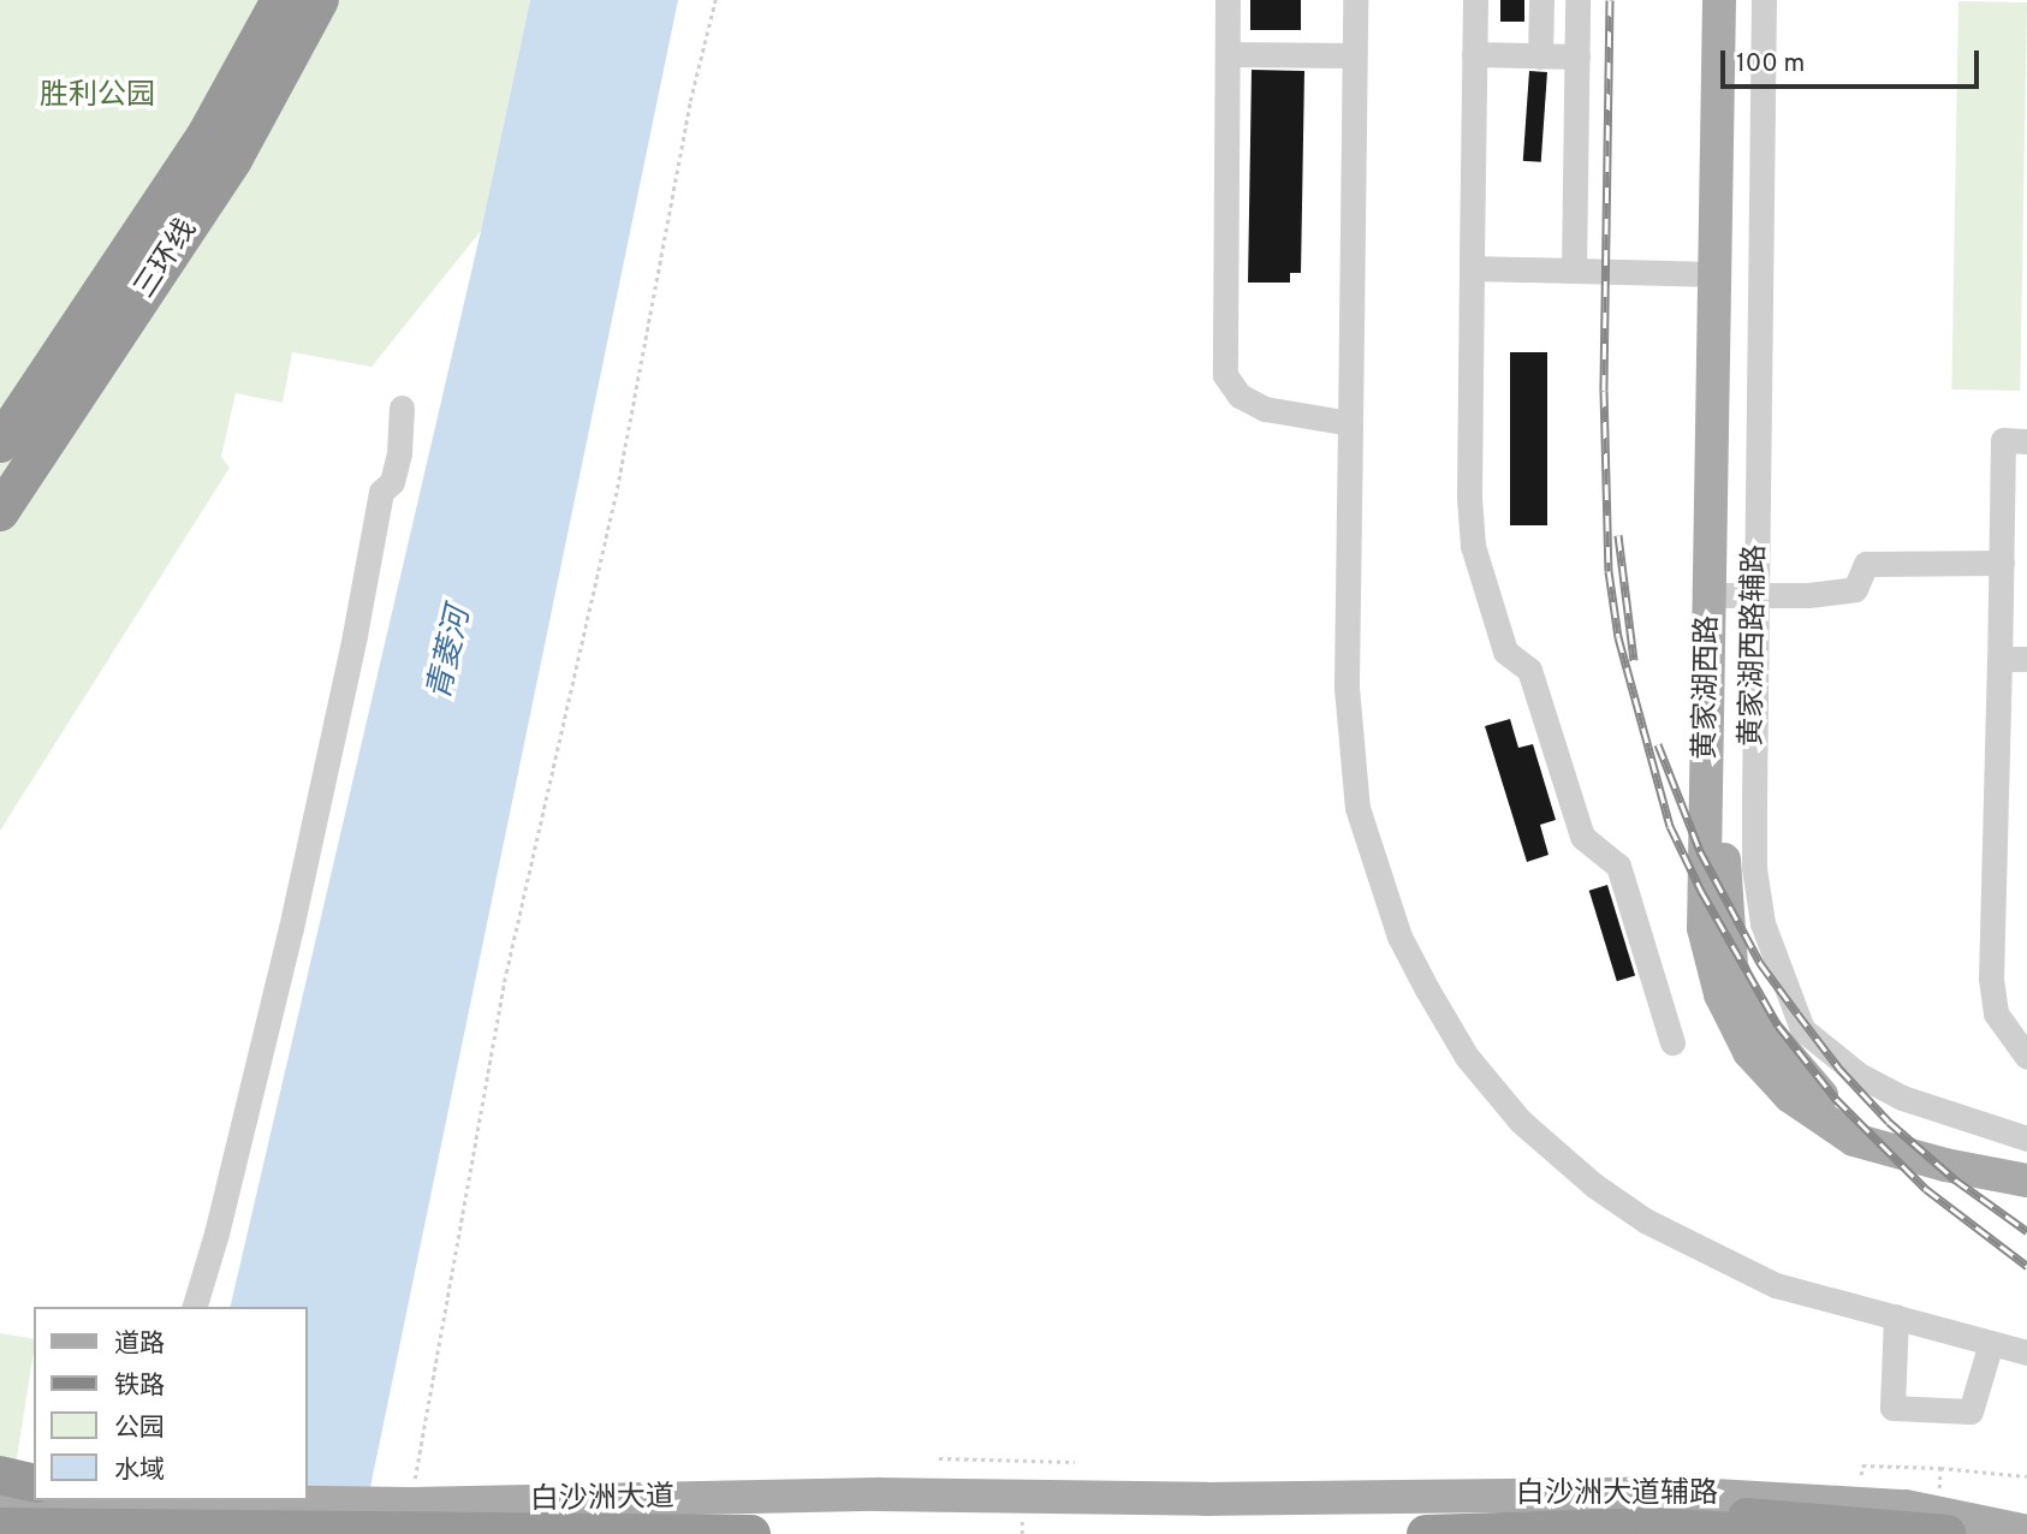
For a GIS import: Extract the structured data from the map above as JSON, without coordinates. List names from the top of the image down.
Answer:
{
  "streets": {
    "highway": ["三环线"],
    "main road": ["黄家湖西路", "白沙洲大道辅路", "白沙洲大道"],
    "street": ["黄家湖西路辅路"]
  },
  "crossings": [
    ["黄家湖西路辅路", "黄家湖西路"],
    ["白沙洲大道辅路", "白沙洲大道"]
  ],
  "water": ["青菱河"],
  "parks": ["胜利公园"],
  "legend": [
    "道路",
    "铁路",
    "公园",
    "水域"
  ],
  "scale_bar": "100 m"
}
